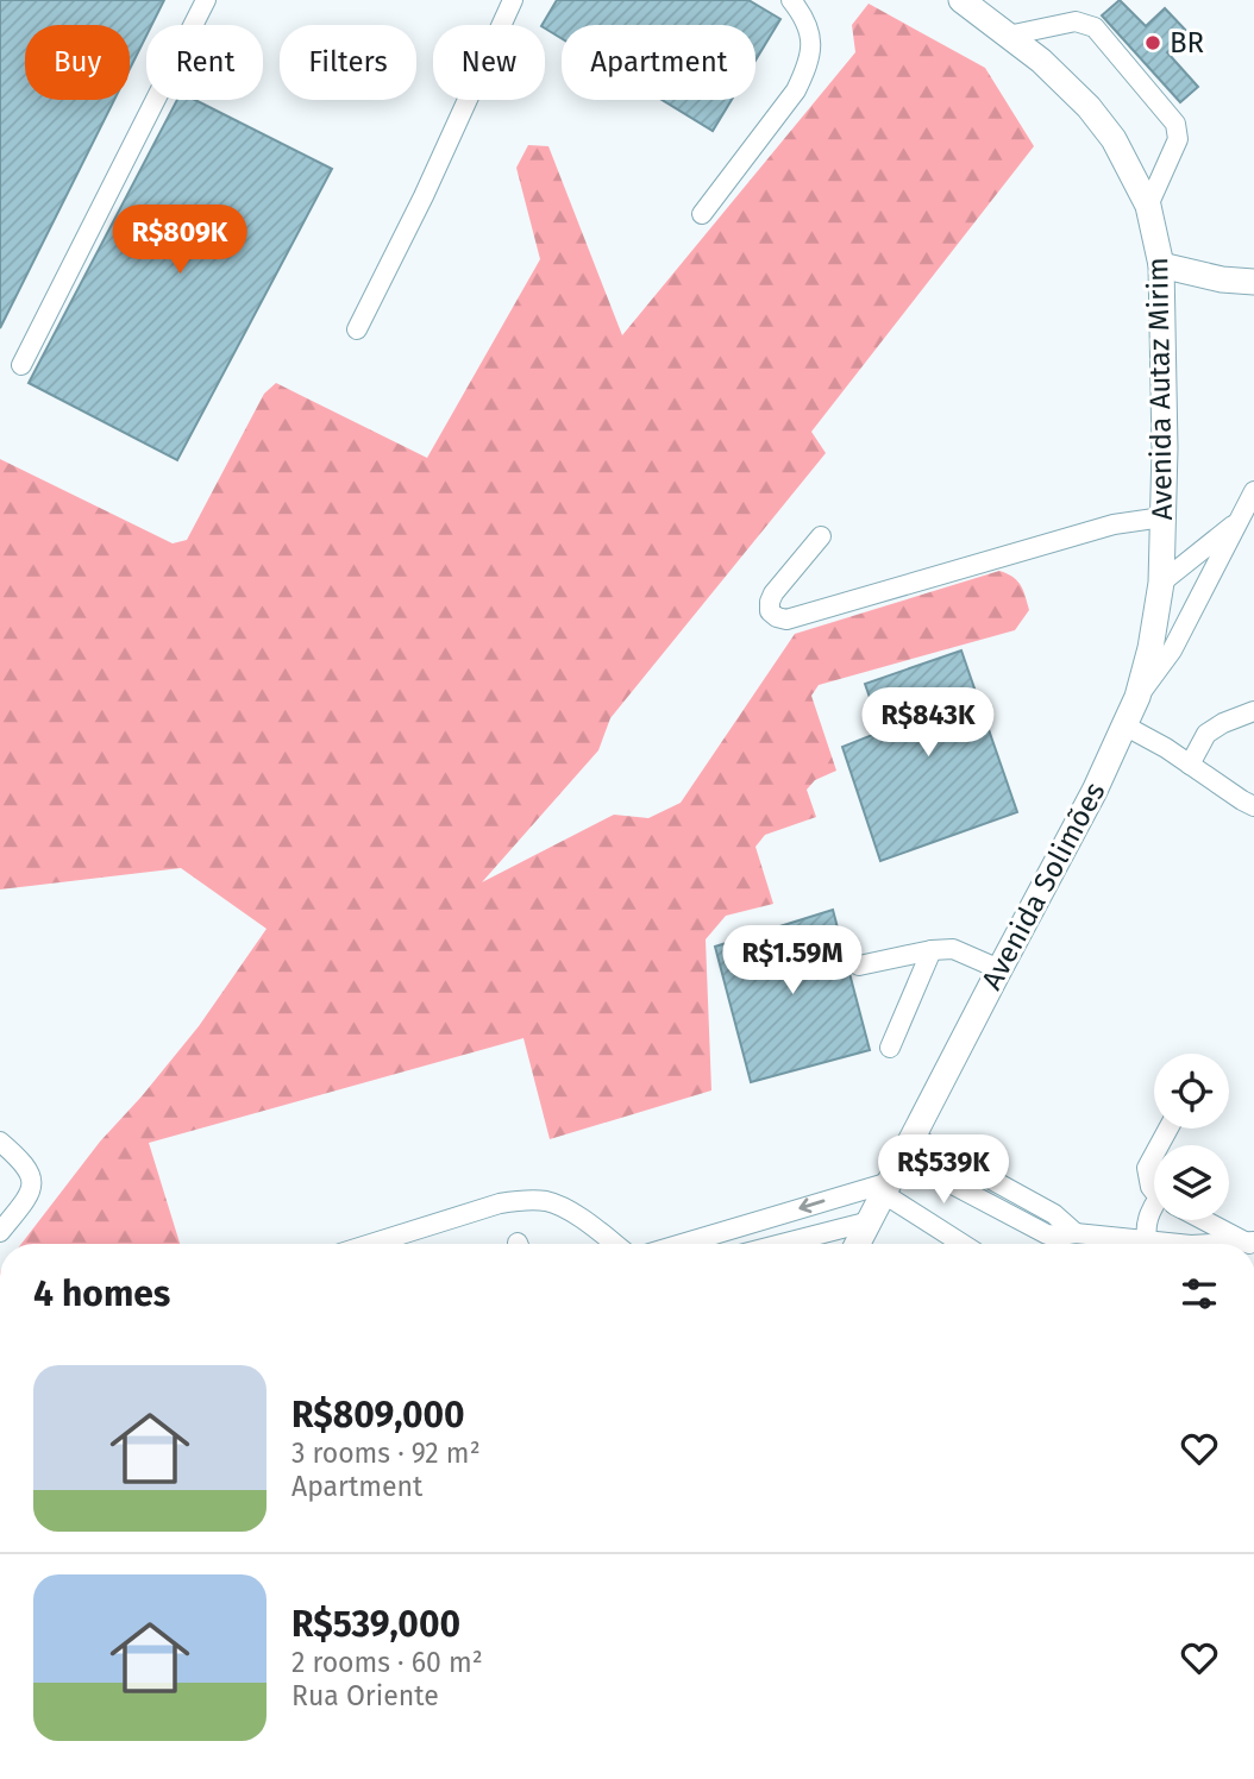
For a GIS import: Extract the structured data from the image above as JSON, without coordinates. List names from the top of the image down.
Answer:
{
  "streets": {
    "main road": ["Avenida Autaz Mirim", "Avenida Solimões"]
  },
  "crossings": [
    ["Avenida Autaz Mirim", "Avenida Solimões"]
  ],
  "places": ["BR"],
  "page": {
    "chip": [
      "Buy",
      "Rent",
      "Filters",
      "New",
      "Apartment"
    ],
    "price": [
      "R$809K",
      "R$843K",
      "R$1.59M",
      "R$539K"
    ],
    "heading": "4 homes",
    "list": [
      {
        "name": "R$809,000",
        "note": "3 rooms · 92 m² · Apartment"
      },
      {
        "name": "R$539,000",
        "note": "2 rooms · 60 m² · Rua Oriente"
      }
    ]
  }
}
